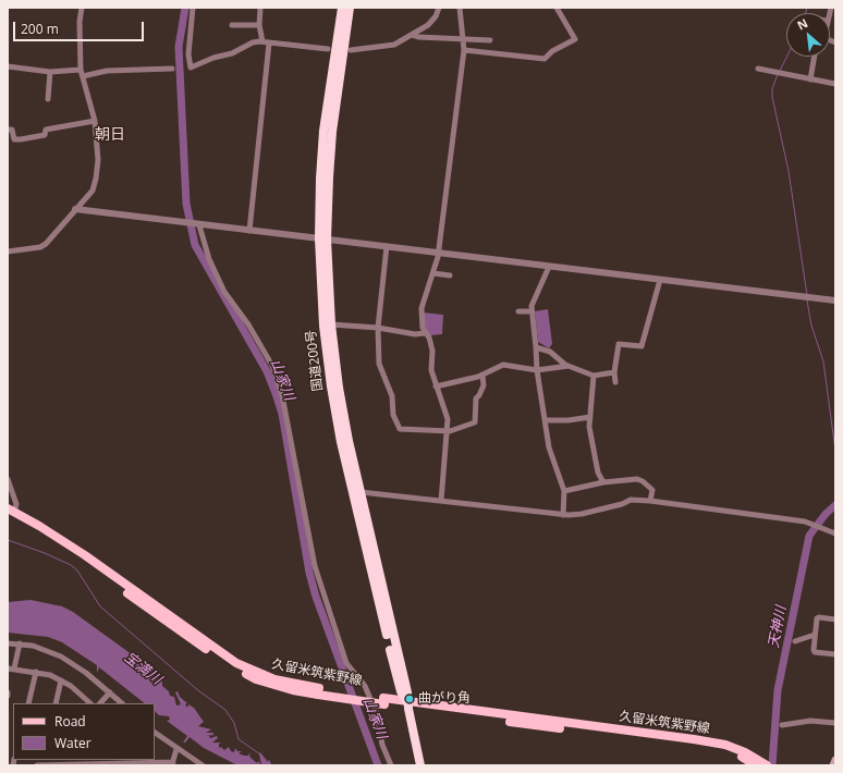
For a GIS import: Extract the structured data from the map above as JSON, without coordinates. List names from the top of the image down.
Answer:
{
  "streets": {
    "highway": ["国道200号"],
    "main road": ["久留米筑紫野線"]
  },
  "crossings": [
    ["国道200号", "久留米筑紫野線"]
  ],
  "districts": ["朝日"],
  "water": ["山家川", "天神川", "宝満川"],
  "places": ["曲がり角"],
  "legend": ["Road", "Water"],
  "scale_bar": "200 m",
  "north": "top left"
}
